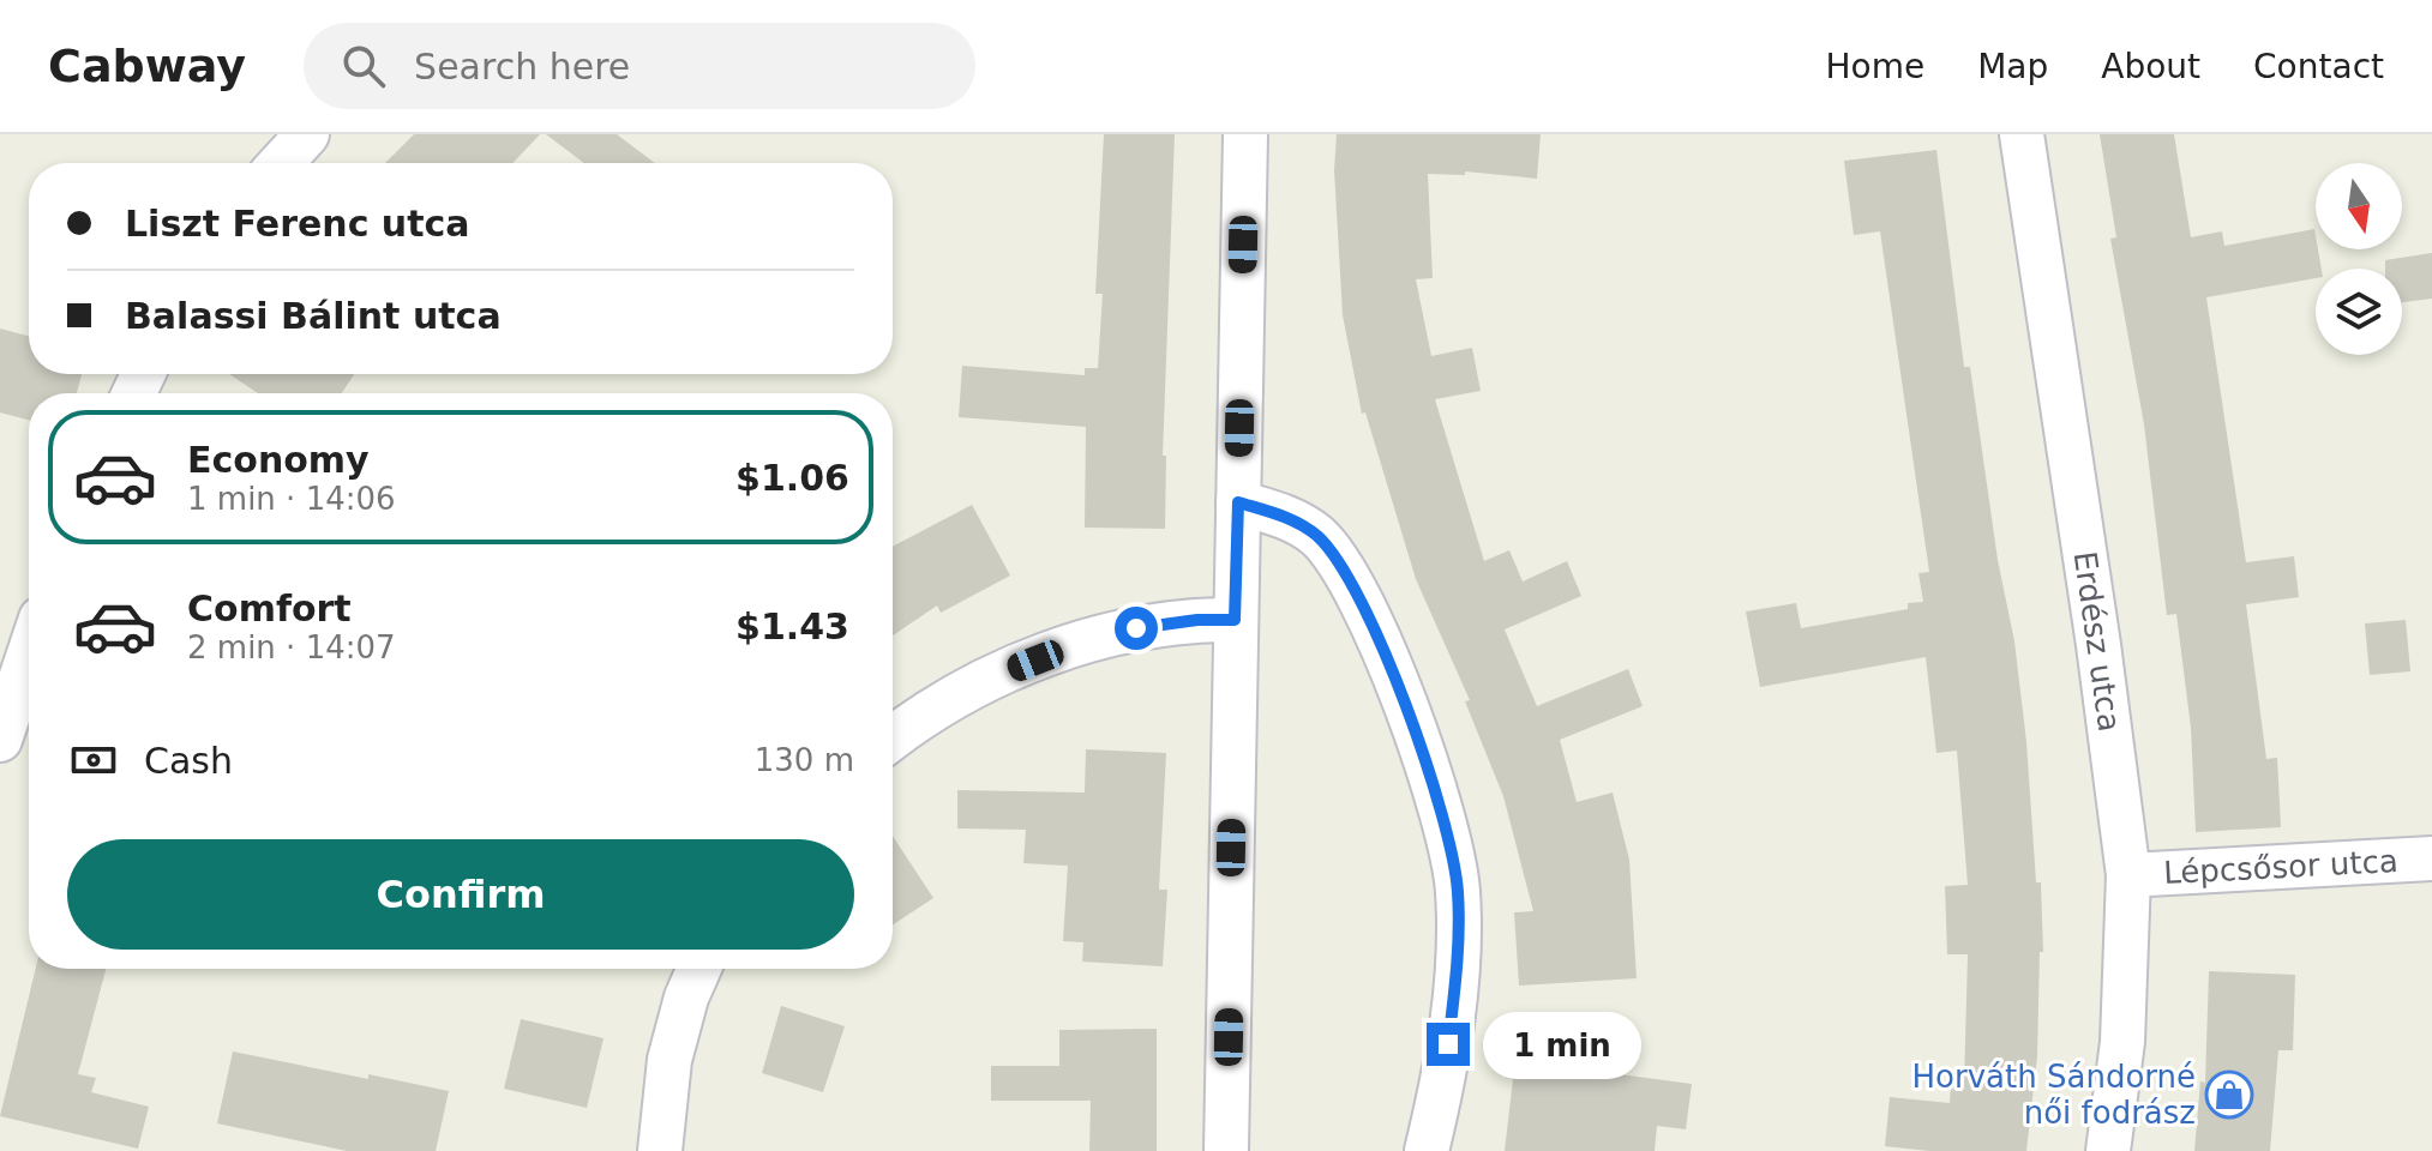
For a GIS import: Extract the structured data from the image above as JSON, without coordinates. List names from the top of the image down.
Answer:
{
  "streets": {
    "street": ["Erdész utca", "Lépcsősor utca"]
  },
  "crossings": [
    ["Erdész utca", "Lépcsősor utca"]
  ],
  "places": {
    "shop": ["Horváth Sándorné női fodrász"]
  },
  "north": "bottom",
  "page": {
    "header": "Cabway",
    "search": "Search here",
    "nav": [
      "Home",
      "Map",
      "About",
      "Contact"
    ],
    "banner": ["Liszt Ferenc utca", "Balassi Bálint utca"],
    "list": [
      {
        "name": "Economy",
        "note": "1 min · 14:06",
        "value": "$1.06"
      },
      {
        "name": "Comfort",
        "note": "2 min · 14:07",
        "value": "$1.43"
      }
    ],
    "pay": ["Cash", "130 m"],
    "buttons": "Confirm",
    "bubble": "1 min"
  }
}
